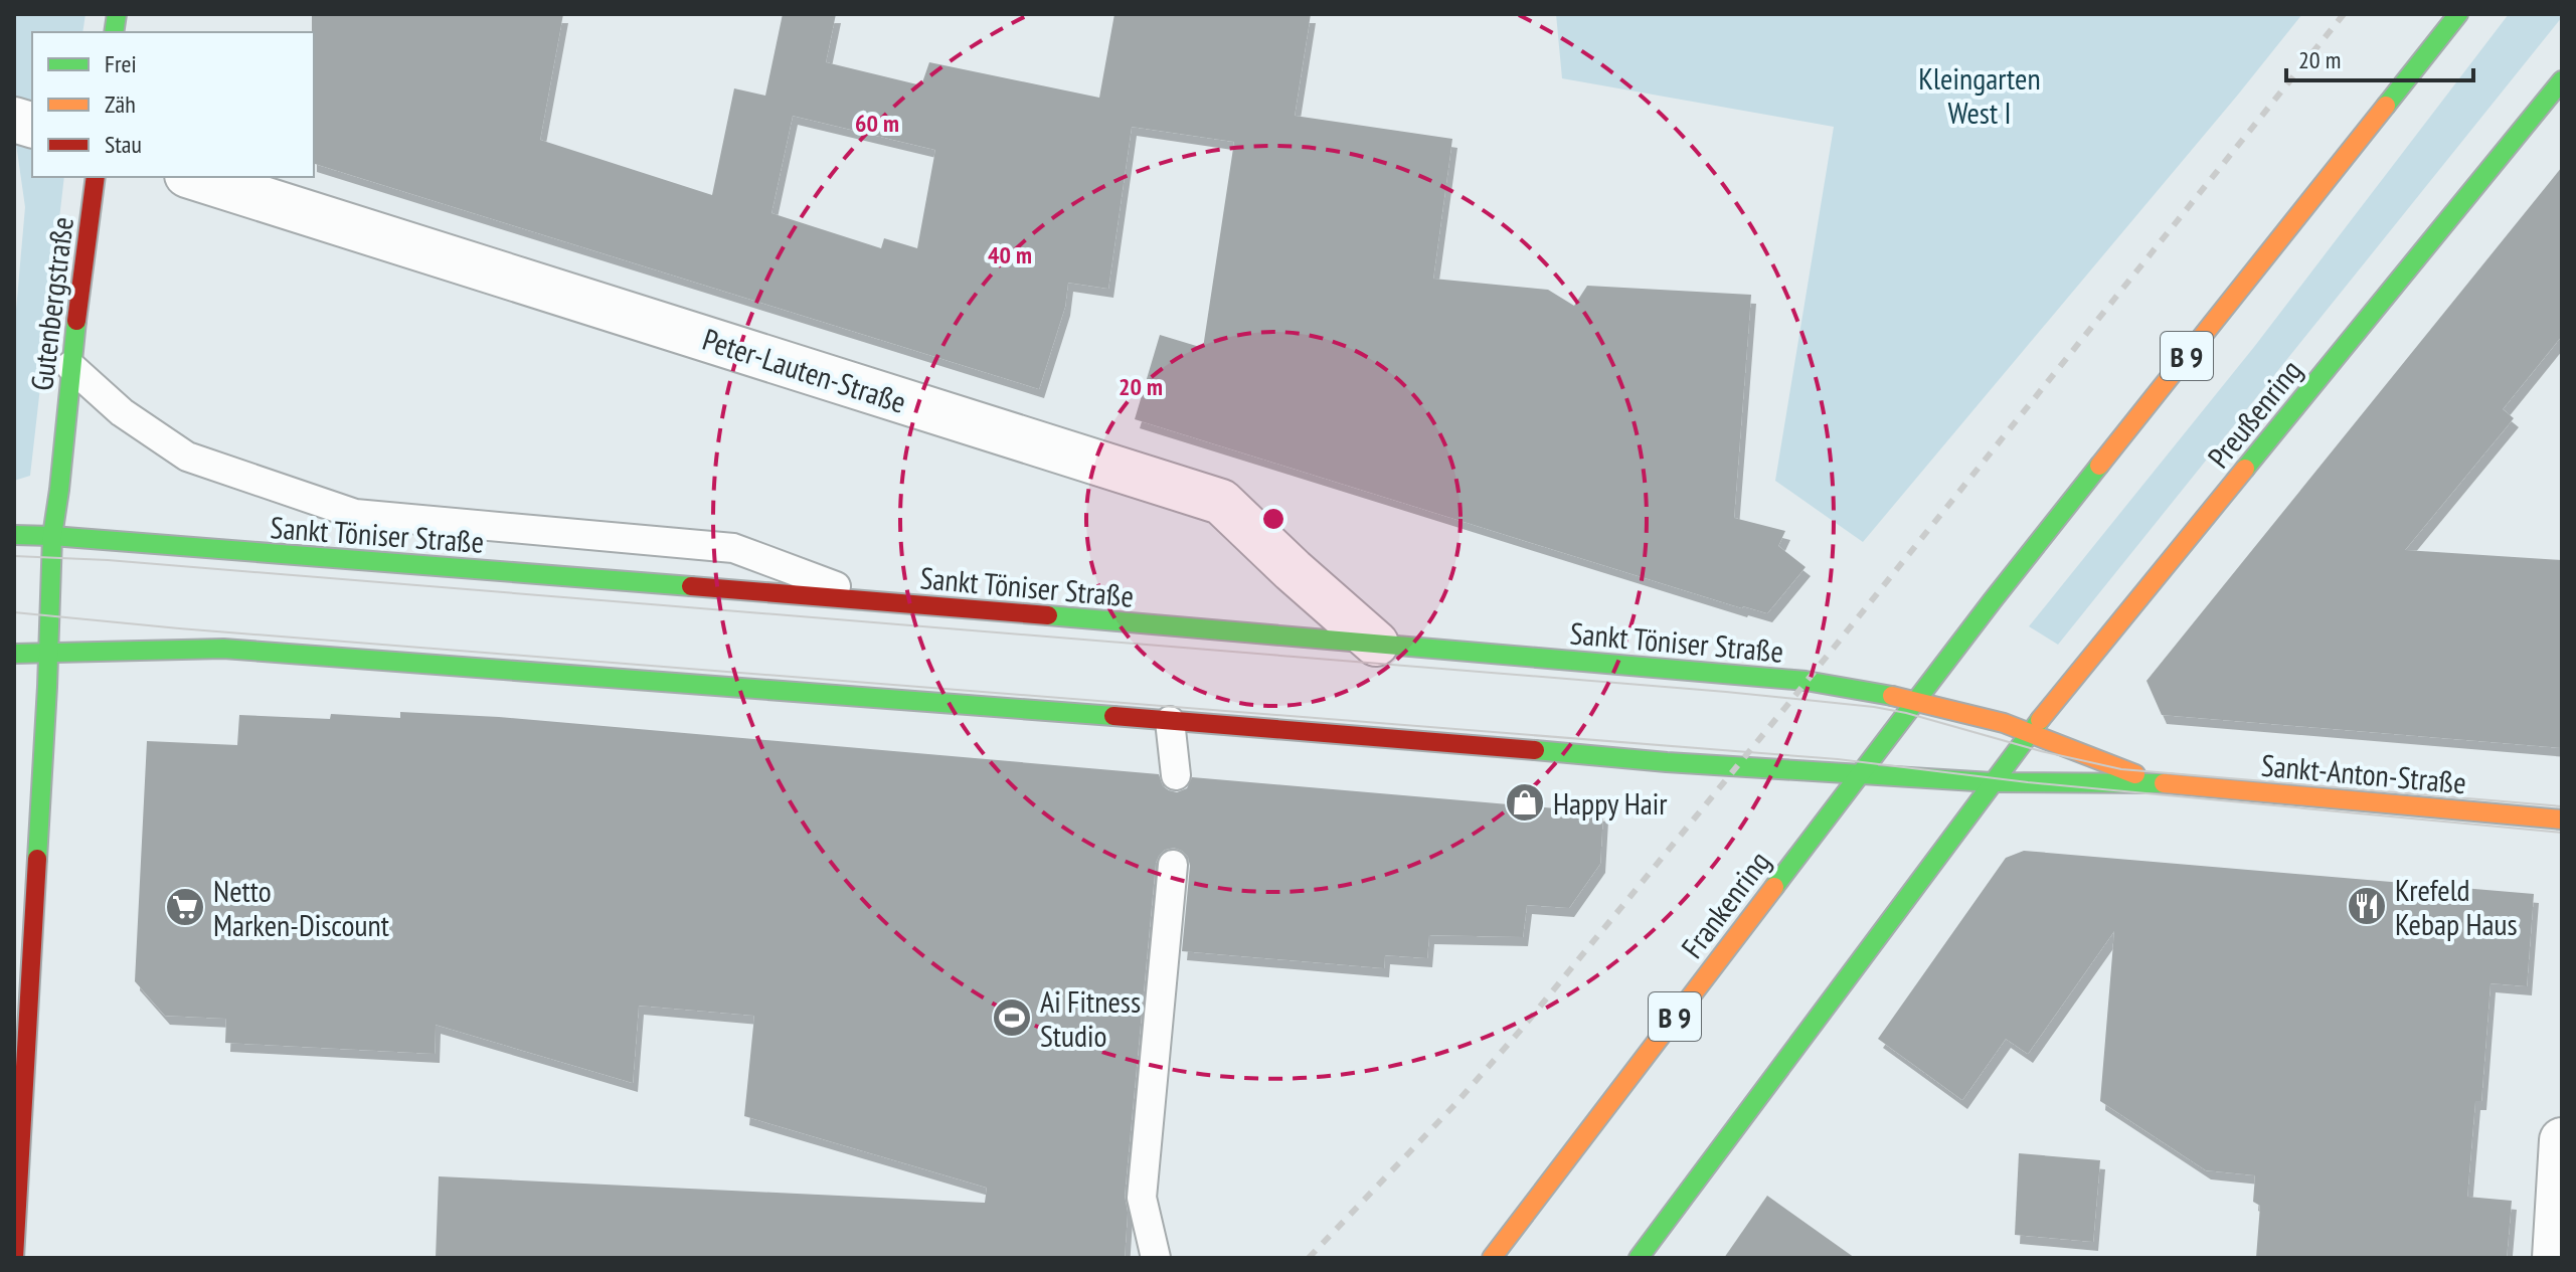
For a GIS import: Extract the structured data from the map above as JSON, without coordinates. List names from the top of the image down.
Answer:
{
  "streets": {
    "main road": [
      "Gutenbergstraße",
      "B 9",
      "Preußenring",
      "Sankt Töniser Straße",
      "Sankt-Anton-Straße",
      "Frankenring"
    ],
    "street": ["Peter-Lauten-Straße"]
  },
  "crossings": [
    ["Gutenbergstraße", "Sankt Töniser Straße"],
    ["B 9", "Sankt Töniser Straße"],
    ["B 9", "Frankenring"],
    ["Peter-Lauten-Straße", "Sankt Töniser Straße"],
    ["Preußenring", "Sankt Töniser Straße"],
    ["Preußenring", "Sankt-Anton-Straße"],
    ["Sankt Töniser Straße", "Sankt-Anton-Straße"],
    ["Sankt Töniser Straße", "Frankenring"]
  ],
  "parks": ["Kleingarten West I"],
  "places": {
    "shop": ["Happy Hair"],
    "restaurant": ["Krefeld Kebap Haus"],
    "supermarket": ["Netto Marken-Discount"],
    "sports": ["Ai Fitness Studio"]
  },
  "legend": ["Frei", "Zäh", "Stau"],
  "scale_bar": "20 m",
  "rings": ["60 m", "40 m", "20 m"]
}
